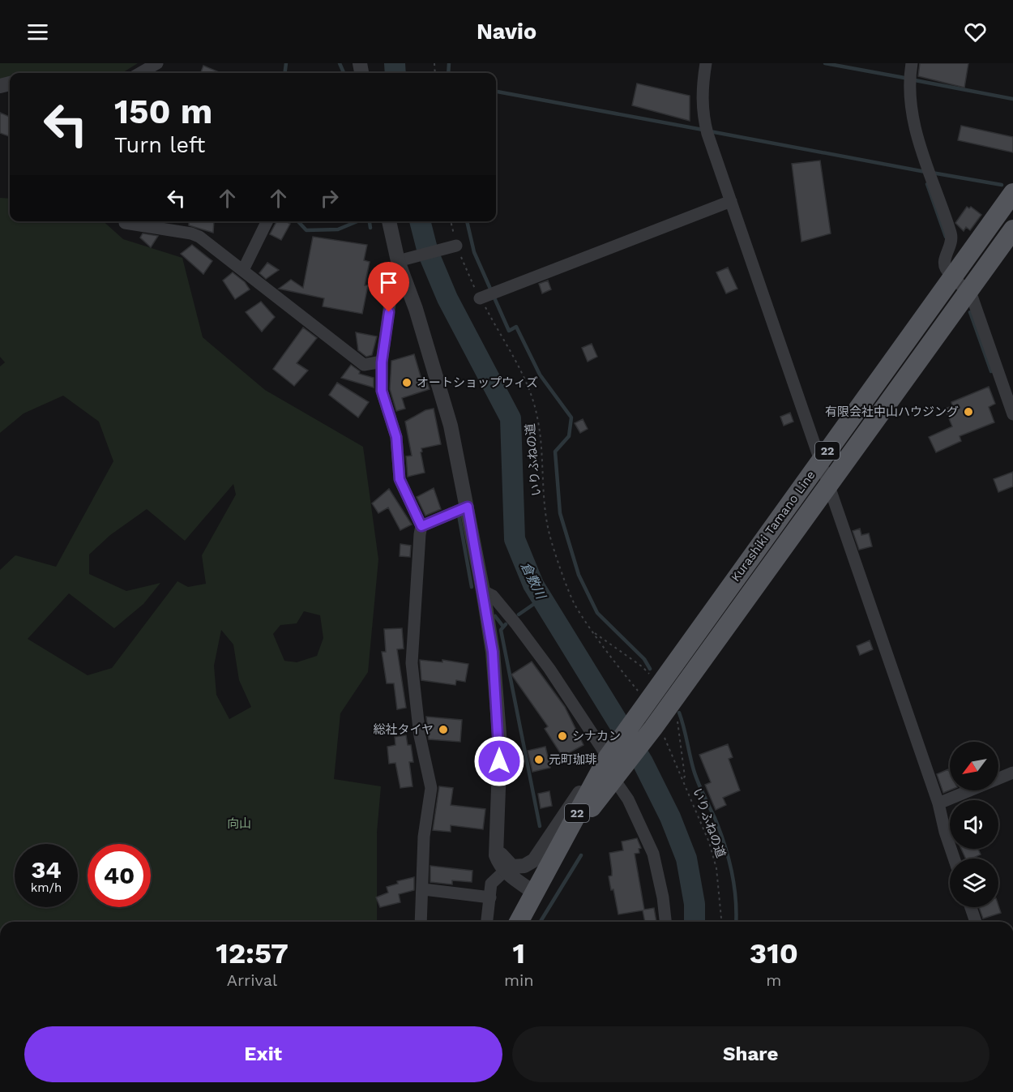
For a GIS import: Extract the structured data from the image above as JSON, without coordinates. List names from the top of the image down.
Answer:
{
  "streets": {
    "main road": ["22", "Kurashiki Tamano Line"],
    "path": ["いりふねの道"]
  },
  "crossings": [
    ["いりふねの道", "Kurashiki Tamano Line"]
  ],
  "water": ["倉敷川"],
  "parks": ["向山"],
  "places": [
    "オートショップウィズ",
    "有限会社中山ハウジング",
    "総社タイヤ",
    "シナカン",
    "元町珈琲"
  ],
  "north": "bottom left",
  "page": {
    "header": "Navio",
    "turn": ["150 m", "Turn left"],
    "speed": "34 km/h",
    "limit": "40",
    "eta": [
      "12:57",
      "Arrival",
      "1",
      "min",
      "310",
      "m"
    ],
    "buttons": ["Exit", "Share"]
  }
}
